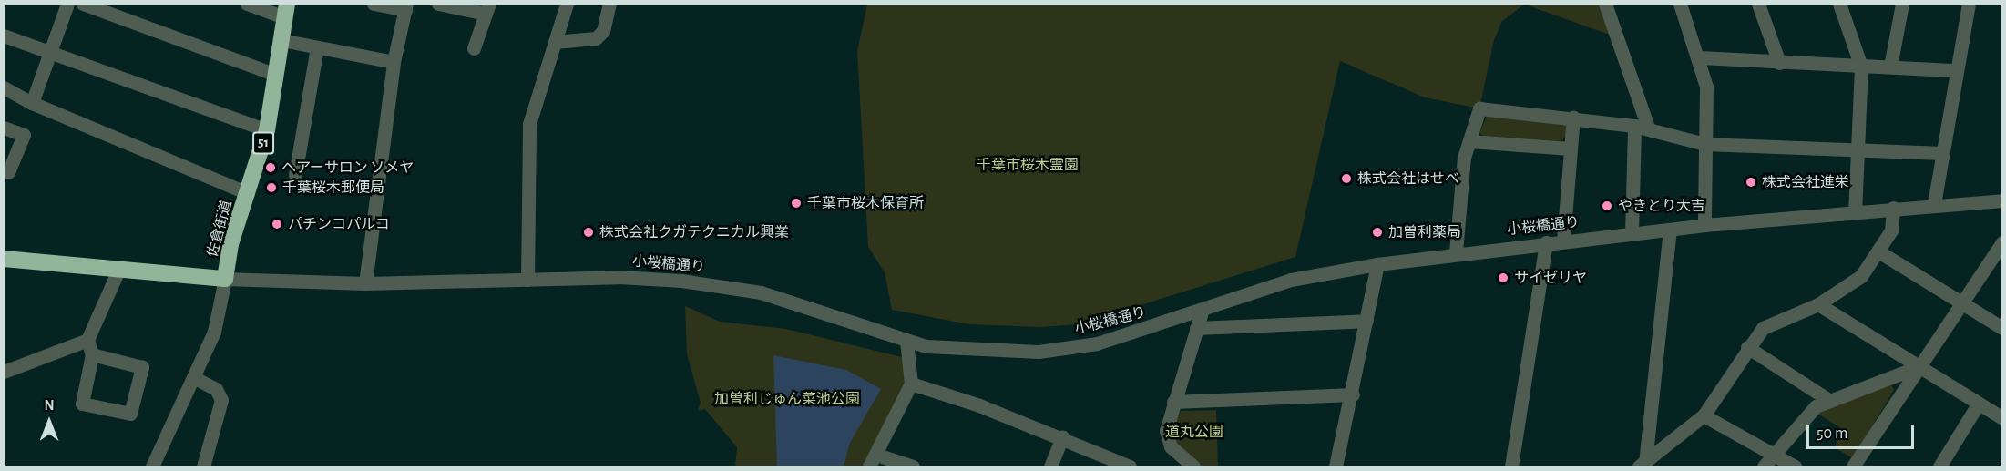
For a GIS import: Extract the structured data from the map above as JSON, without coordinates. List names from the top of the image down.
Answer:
{
  "streets": {
    "highway": ["51", "佐倉街道"],
    "street": ["小桜橋通り"]
  },
  "crossings": [
    ["小桜橋通り", "佐倉街道"]
  ],
  "parks": ["千葉市桜木霊園", "加曽利じゅん菜池公園", "道丸公園"],
  "places": [
    "ヘアーサロン ソメヤ",
    "株式会社はせべ",
    "株式会社進栄",
    "千葉桜木郵便局",
    "千葉市桜木保育所",
    "やきとり大吉",
    "パチンコパルコ",
    "株式会社クガテクニカル興業",
    "加曽利薬局",
    "サイゼリヤ"
  ],
  "scale_bar": "50 m",
  "north": "top"
}
